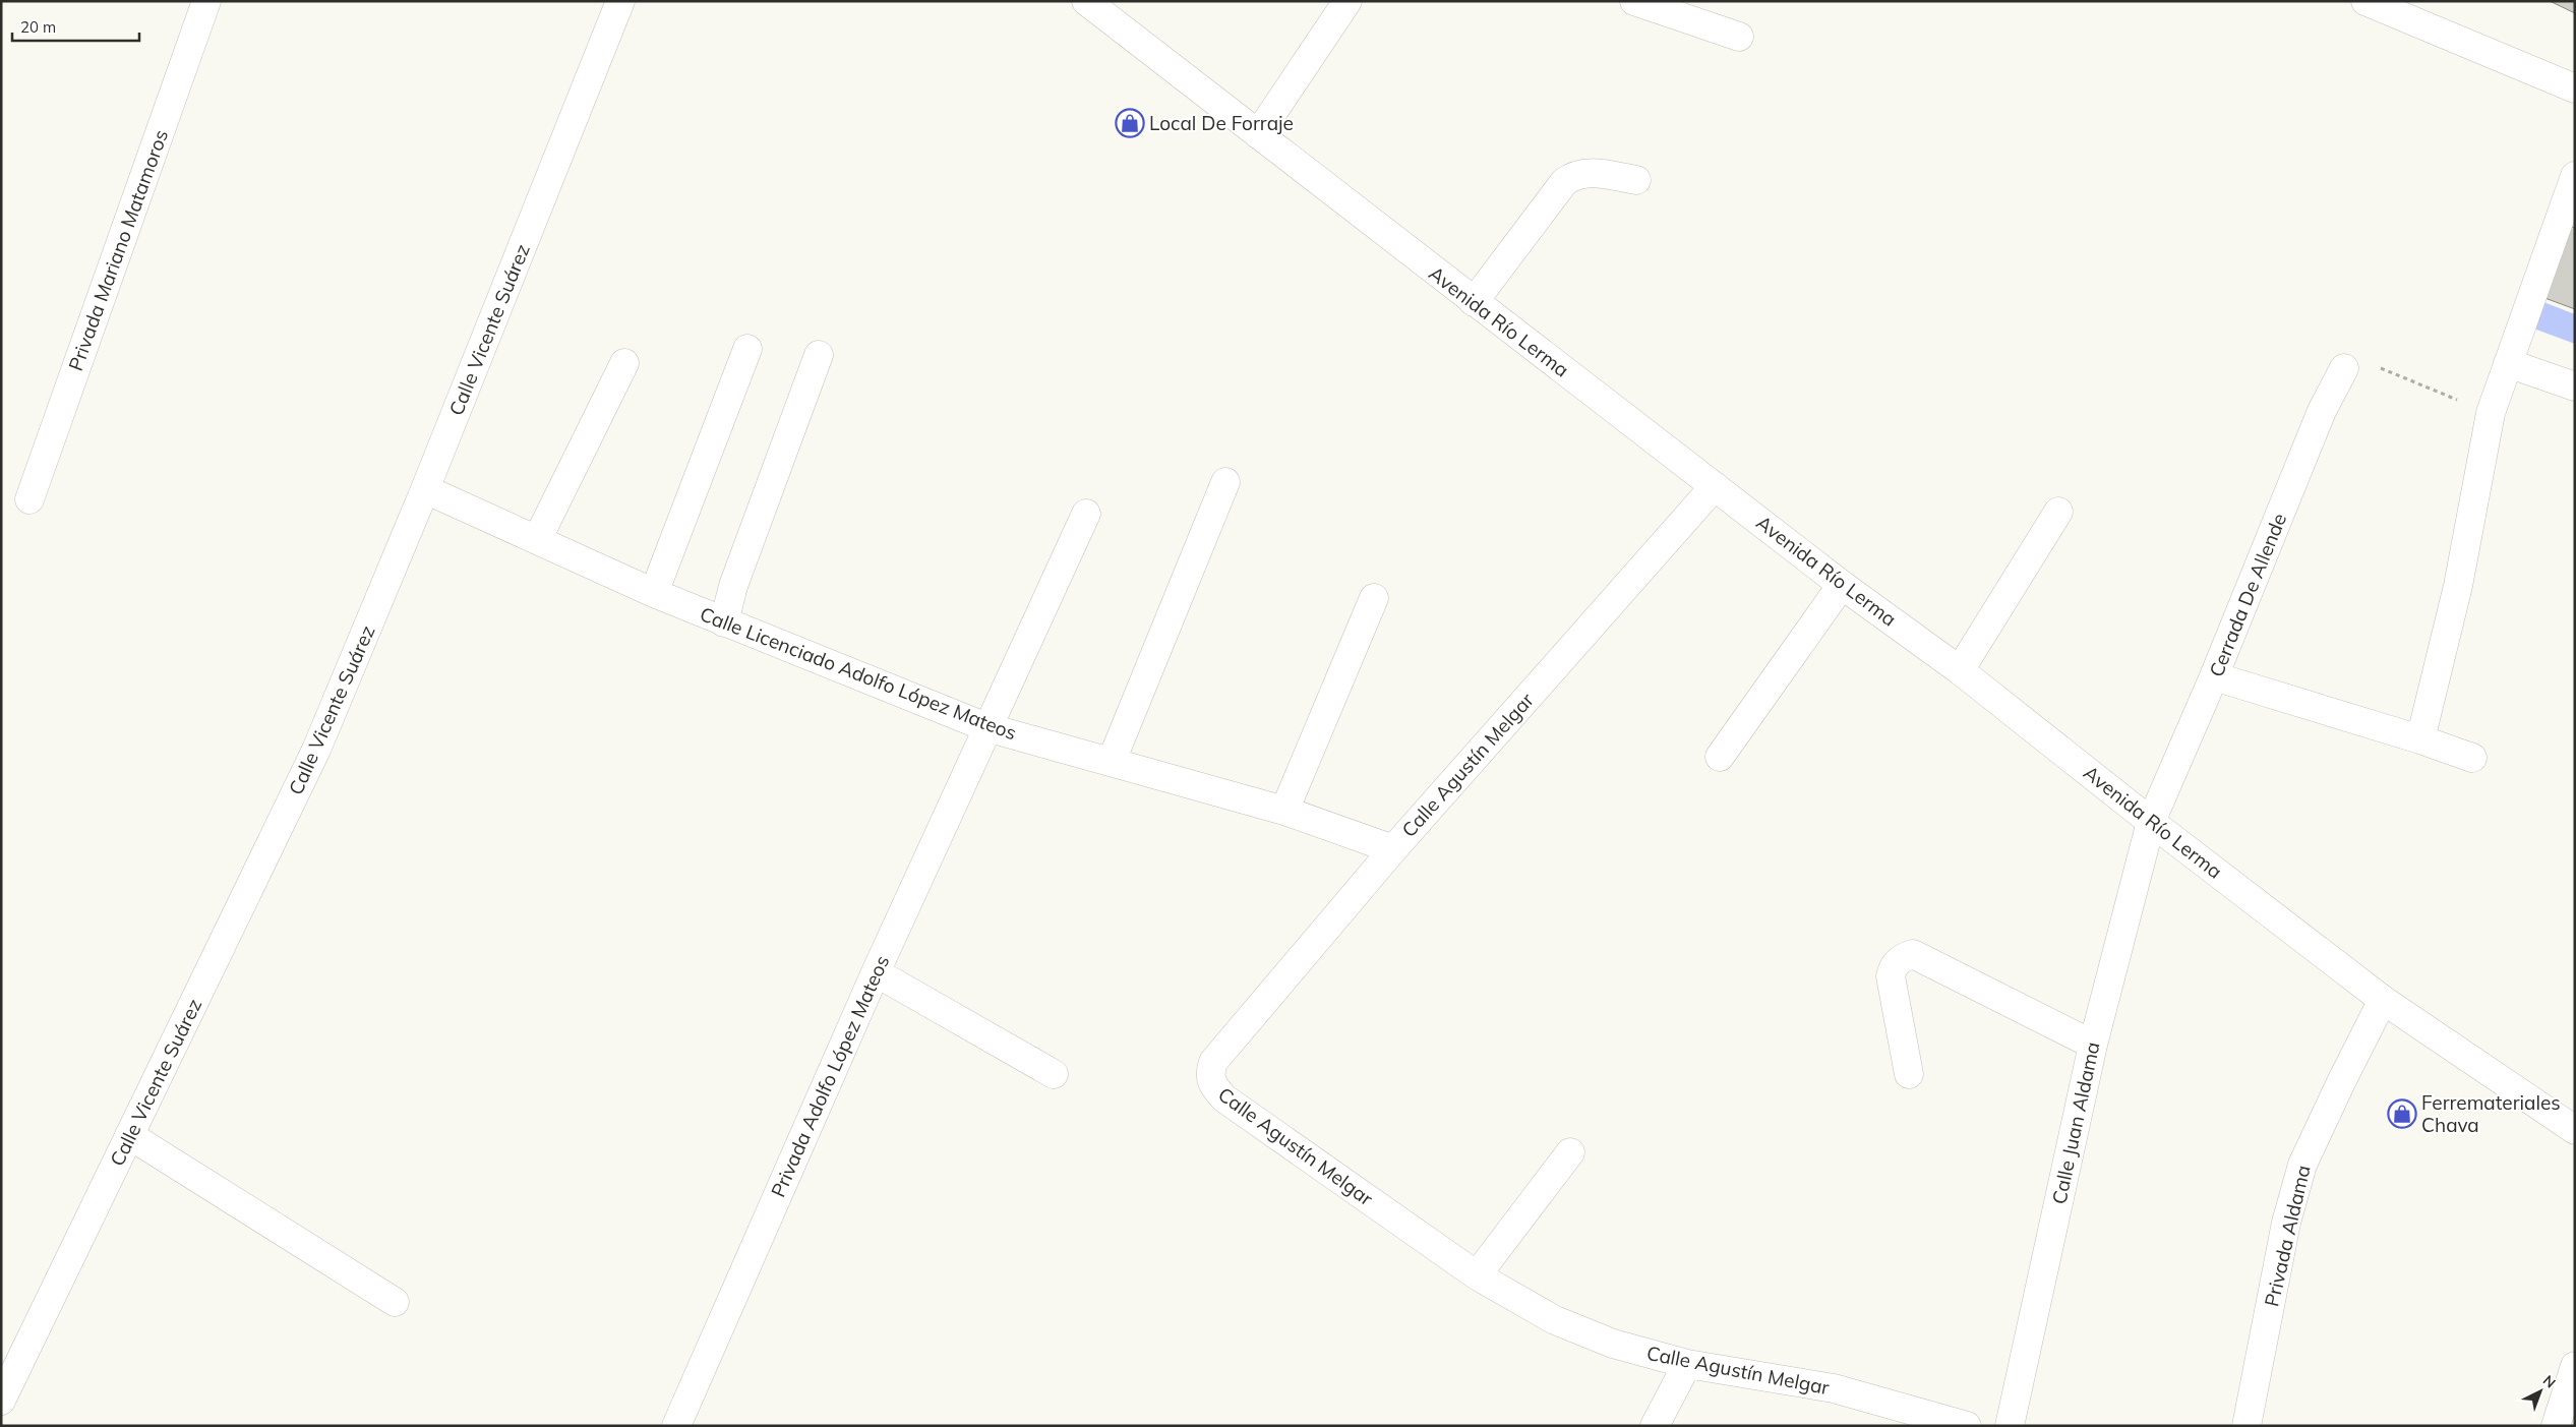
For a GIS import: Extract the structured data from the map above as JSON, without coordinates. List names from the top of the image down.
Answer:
{
  "streets": {
    "street": [
      "Privada Mariano Matamoros",
      "Avenida Río Lerma",
      "Calle Vicente Suárez",
      "Cerrada De Allende",
      "Calle Licenciado Adolfo López Mateos",
      "Calle Agustín Melgar",
      "Privada Adolfo López Mateos",
      "Calle Juan Aldama",
      "Privada Aldama"
    ]
  },
  "crossings": [
    ["Avenida Río Lerma", "Cerrada De Allende"],
    ["Avenida Río Lerma", "Calle Agustín Melgar"],
    ["Avenida Río Lerma", "Calle Juan Aldama"],
    ["Avenida Río Lerma", "Privada Aldama"],
    ["Calle Vicente Suárez", "Calle Licenciado Adolfo López Mateos"],
    ["Cerrada De Allende", "Calle Juan Aldama"],
    ["Calle Licenciado Adolfo López Mateos", "Calle Agustín Melgar"],
    ["Calle Licenciado Adolfo López Mateos", "Privada Adolfo López Mateos"]
  ],
  "places": {
    "shop": ["Local De Forraje", "Ferremateriales Chava"]
  },
  "scale_bar": "20 m",
  "north": "top right"
}
